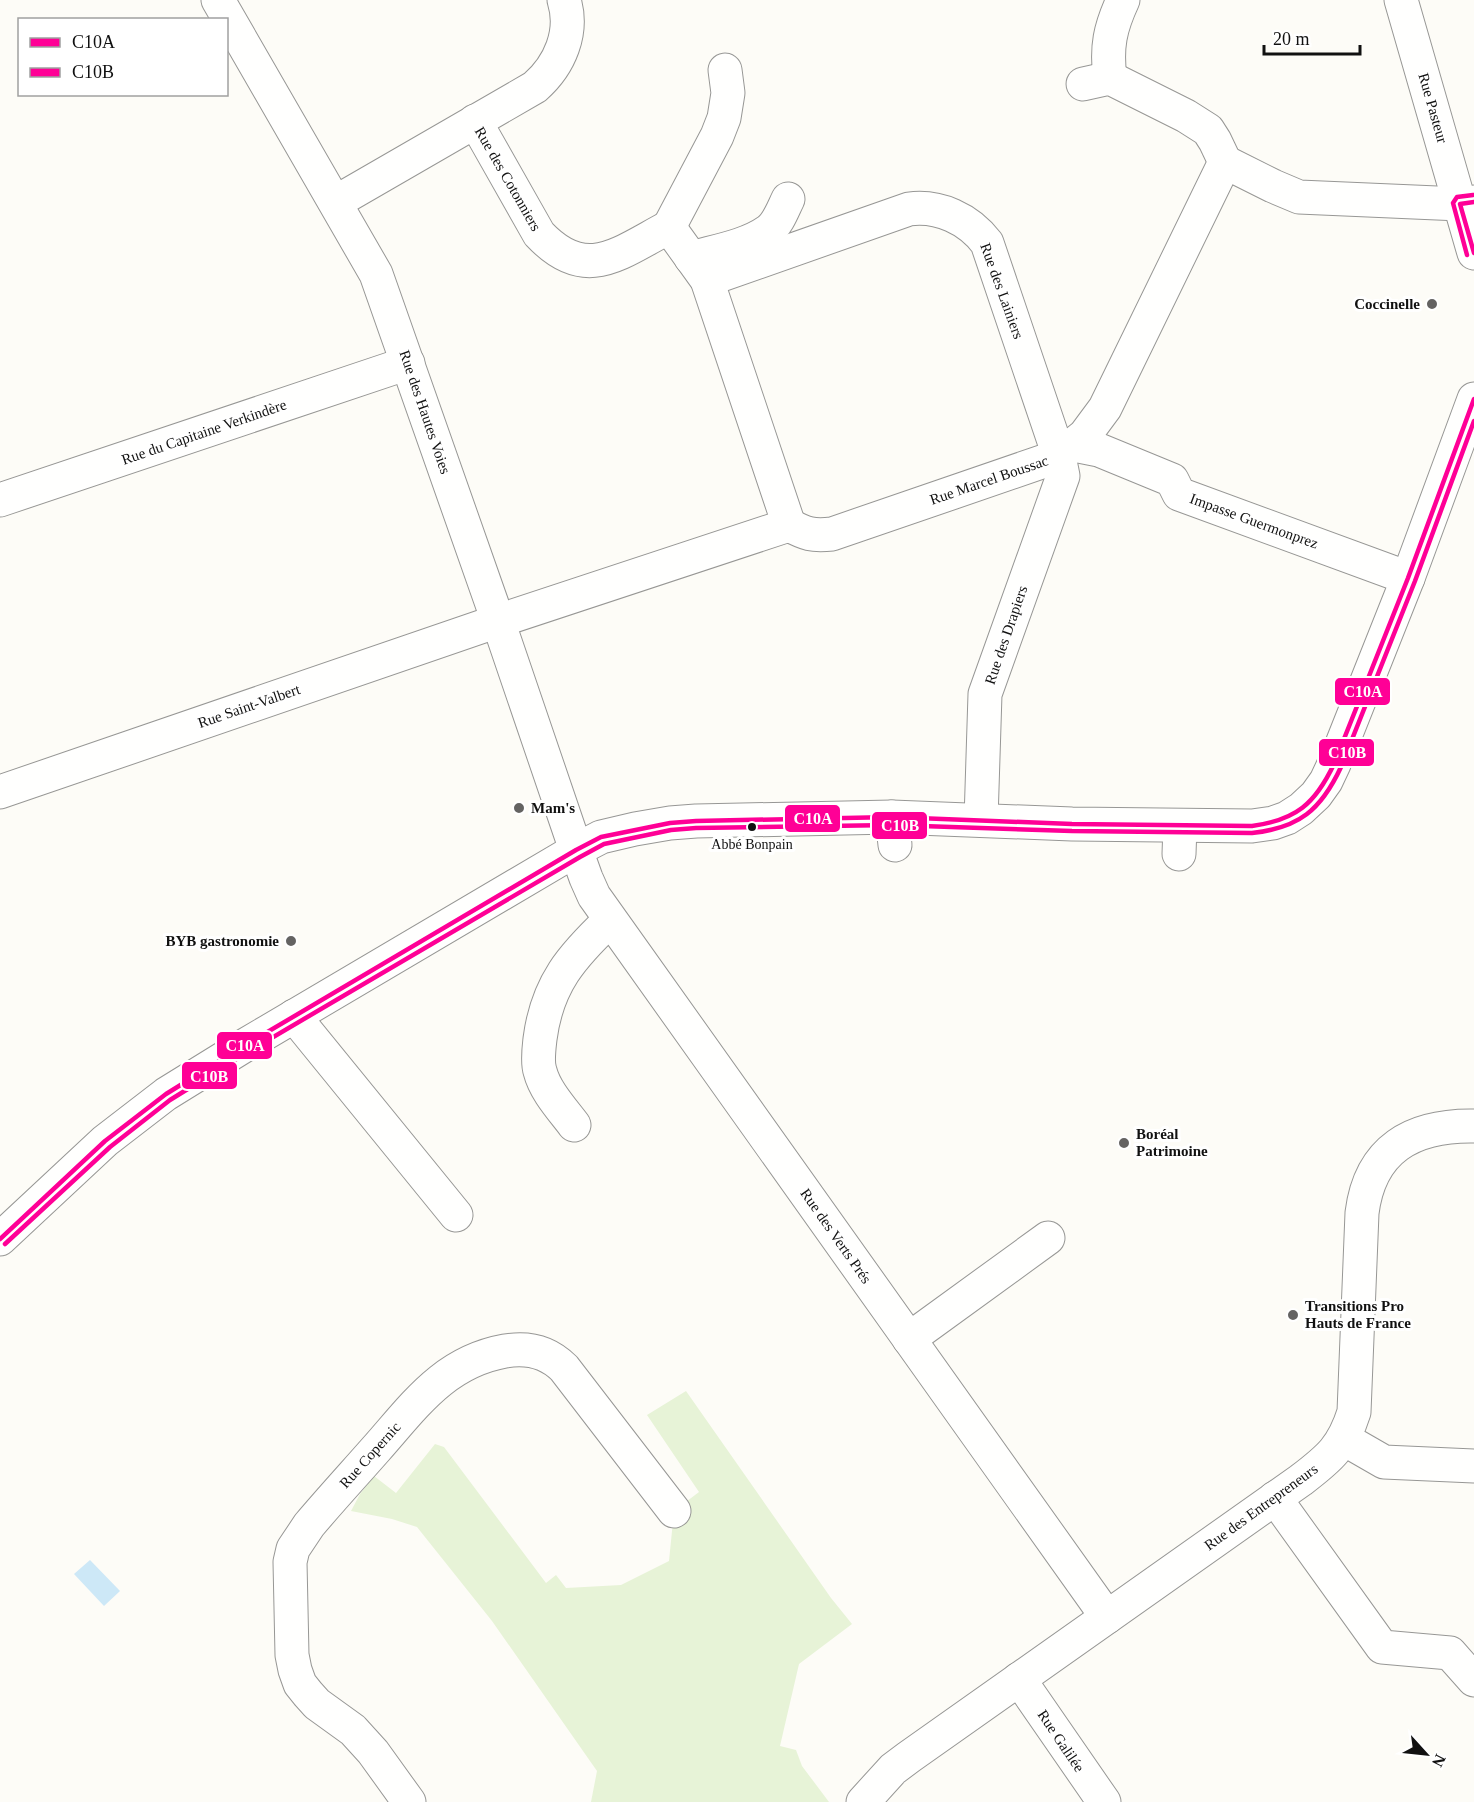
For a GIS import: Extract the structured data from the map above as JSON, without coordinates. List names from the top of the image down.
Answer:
{
  "streets": {
    "street": [
      "Rue Pasteur",
      "Rue des Cotonniers",
      "Rue des Lainiers",
      "Rue des Hautes Voies",
      "Rue du Capitaine Verkindère",
      "Rue Marcel Boussac",
      "Impasse Guermonprez",
      "Rue des Drapiers",
      "Rue Saint-Valbert",
      "Rue des Verts Prés",
      "Rue Copernic",
      "Rue des Entrepreneurs",
      "Rue Galilée"
    ]
  },
  "crossings": [
    ["Rue des Cotonniers", "Rue des Hautes Voies"],
    ["Rue des Lainiers", "Rue Marcel Boussac"],
    ["Rue des Lainiers", "Impasse Guermonprez"],
    ["Rue des Lainiers", "Rue des Drapiers"],
    ["Rue des Hautes Voies", "Rue du Capitaine Verkindère"],
    ["Rue des Hautes Voies", "Rue Saint-Valbert"],
    ["Rue des Hautes Voies", "Rue des Verts Prés"],
    ["Rue Marcel Boussac", "Impasse Guermonprez"],
    ["Rue Marcel Boussac", "Rue des Drapiers"],
    ["Impasse Guermonprez", "Rue des Drapiers"],
    ["Rue des Verts Prés", "Rue des Entrepreneurs"],
    ["Rue des Entrepreneurs", "Rue Galilée"]
  ],
  "places": [
    "Coccinelle",
    "Mam's",
    "Abbé Bonpain",
    "BYB gastronomie",
    "Boréal Patrimoine",
    "Transitions Pro Hauts de France"
  ],
  "lines": ["transit line C10B", "transit line C10A"],
  "legend": ["C10A", "C10B"],
  "scale_bar": "20 m",
  "north": "bottom right"
}
